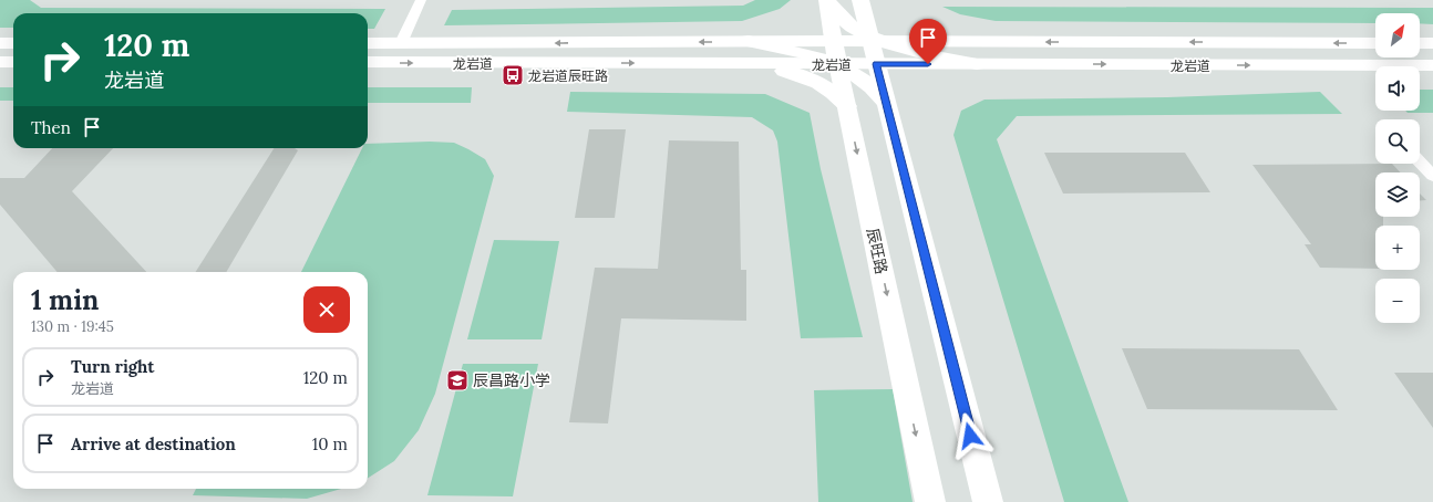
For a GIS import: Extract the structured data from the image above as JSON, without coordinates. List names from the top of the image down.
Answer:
{
  "streets": {
    "main road": ["龙岩道", "辰旺路"]
  },
  "crossings": [
    ["龙岩道", "辰旺路"]
  ],
  "places": {
    "bus stop": ["龙岩道辰旺路"],
    "school or university": ["辰昌路小学"]
  },
  "north": "top right",
  "page": {
    "map_buttons": ["+", "−"],
    "turn": ["120 m", "龙岩道"],
    "then": "Then",
    "heading": ["1 min", "130 m · 19:45"],
    "list": [
      {
        "name": "Turn right",
        "note": "龙岩道",
        "value": "120 m"
      },
      {
        "name": "Arrive at destination",
        "value": "10 m"
      }
    ]
  }
}
